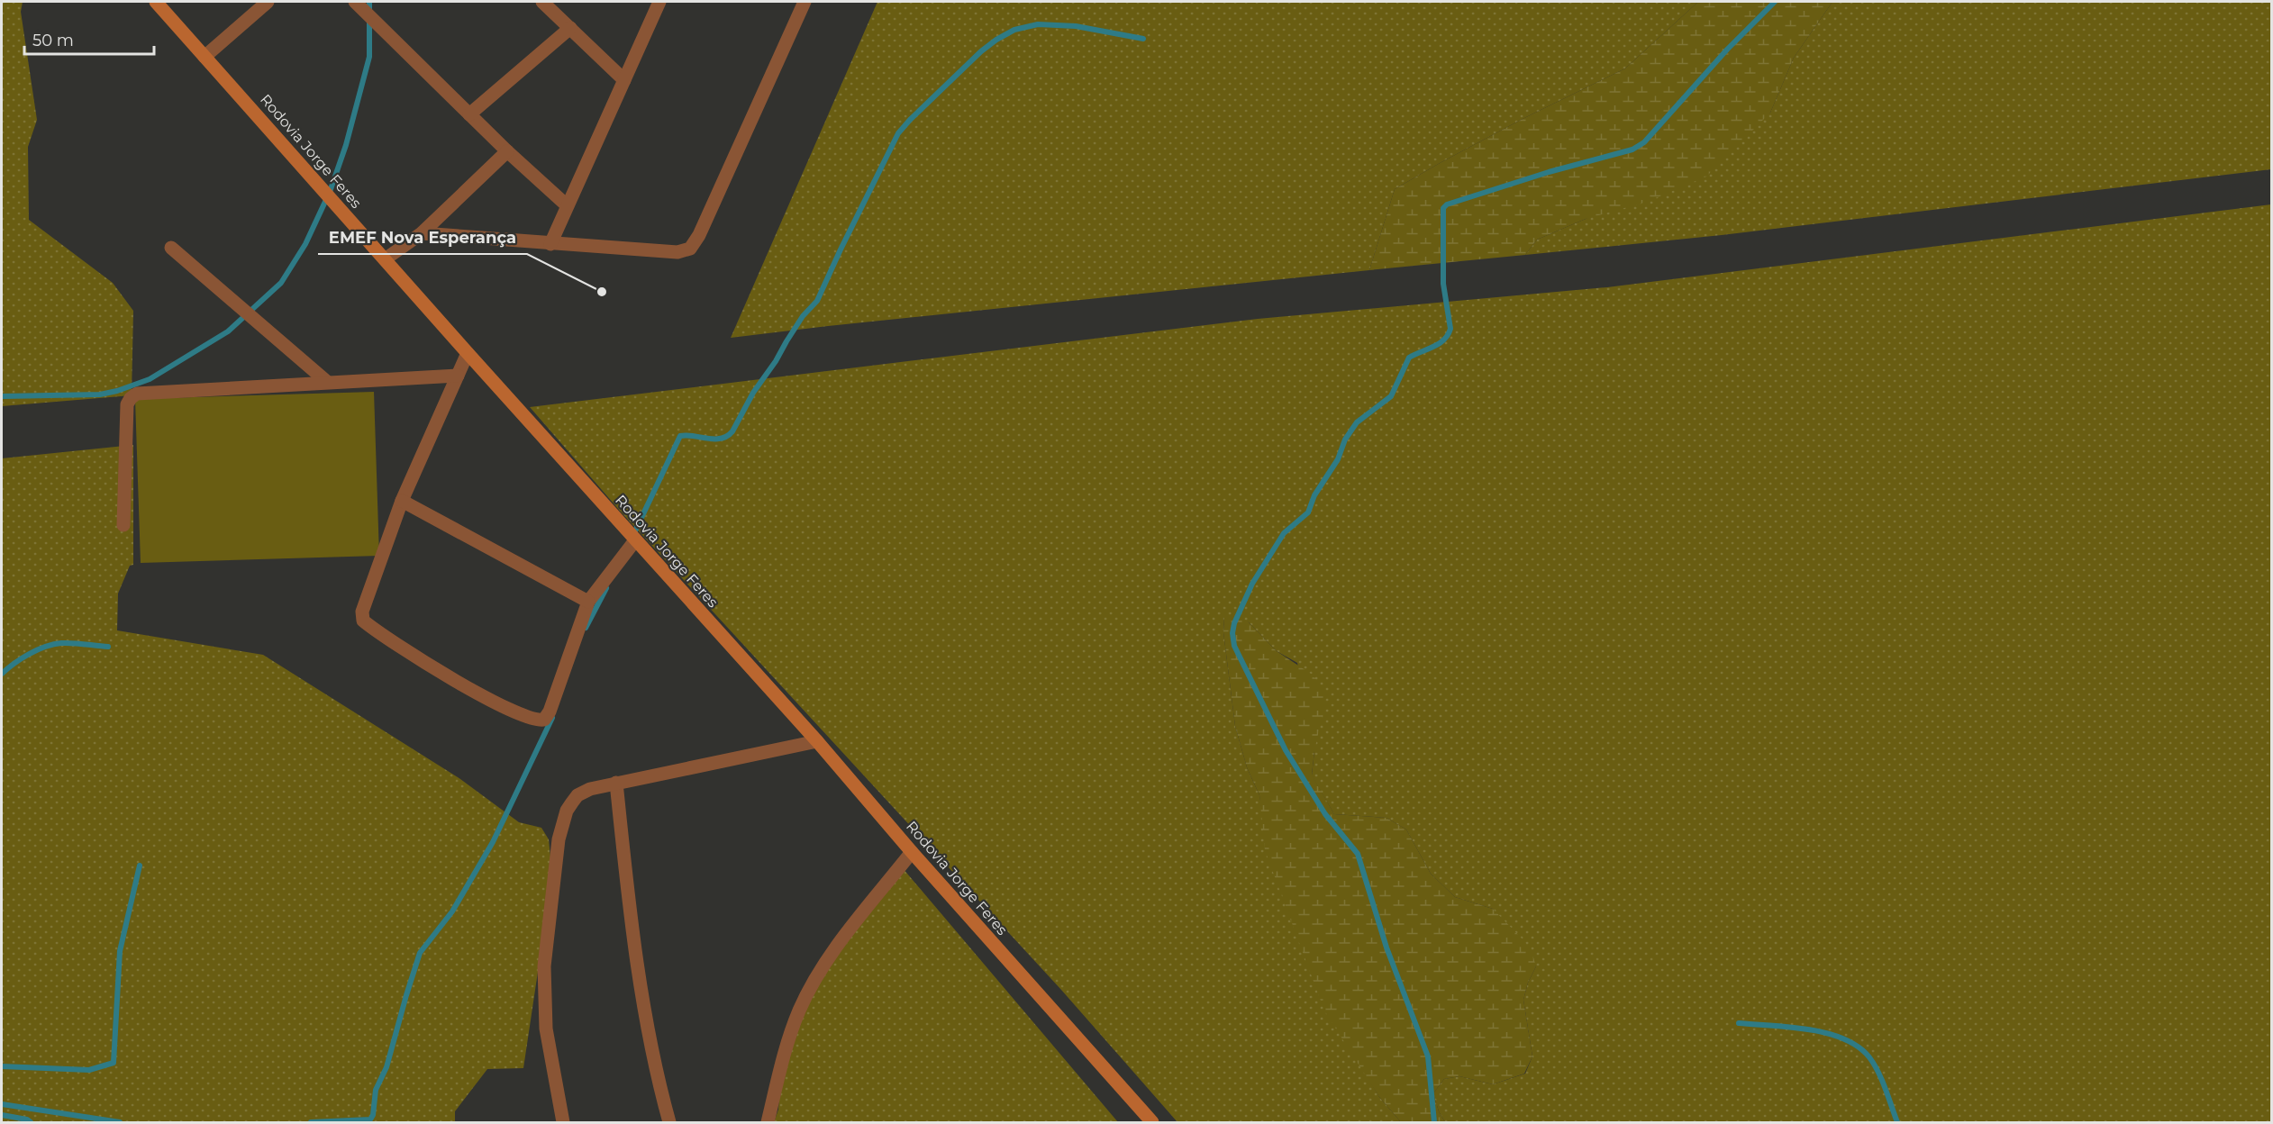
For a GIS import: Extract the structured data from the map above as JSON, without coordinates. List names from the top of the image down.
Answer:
{
  "streets": {
    "main road": ["Rodovia Jorge Feres"]
  },
  "places": ["EMEF Nova Esperança"],
  "scale_bar": "50 m"
}
